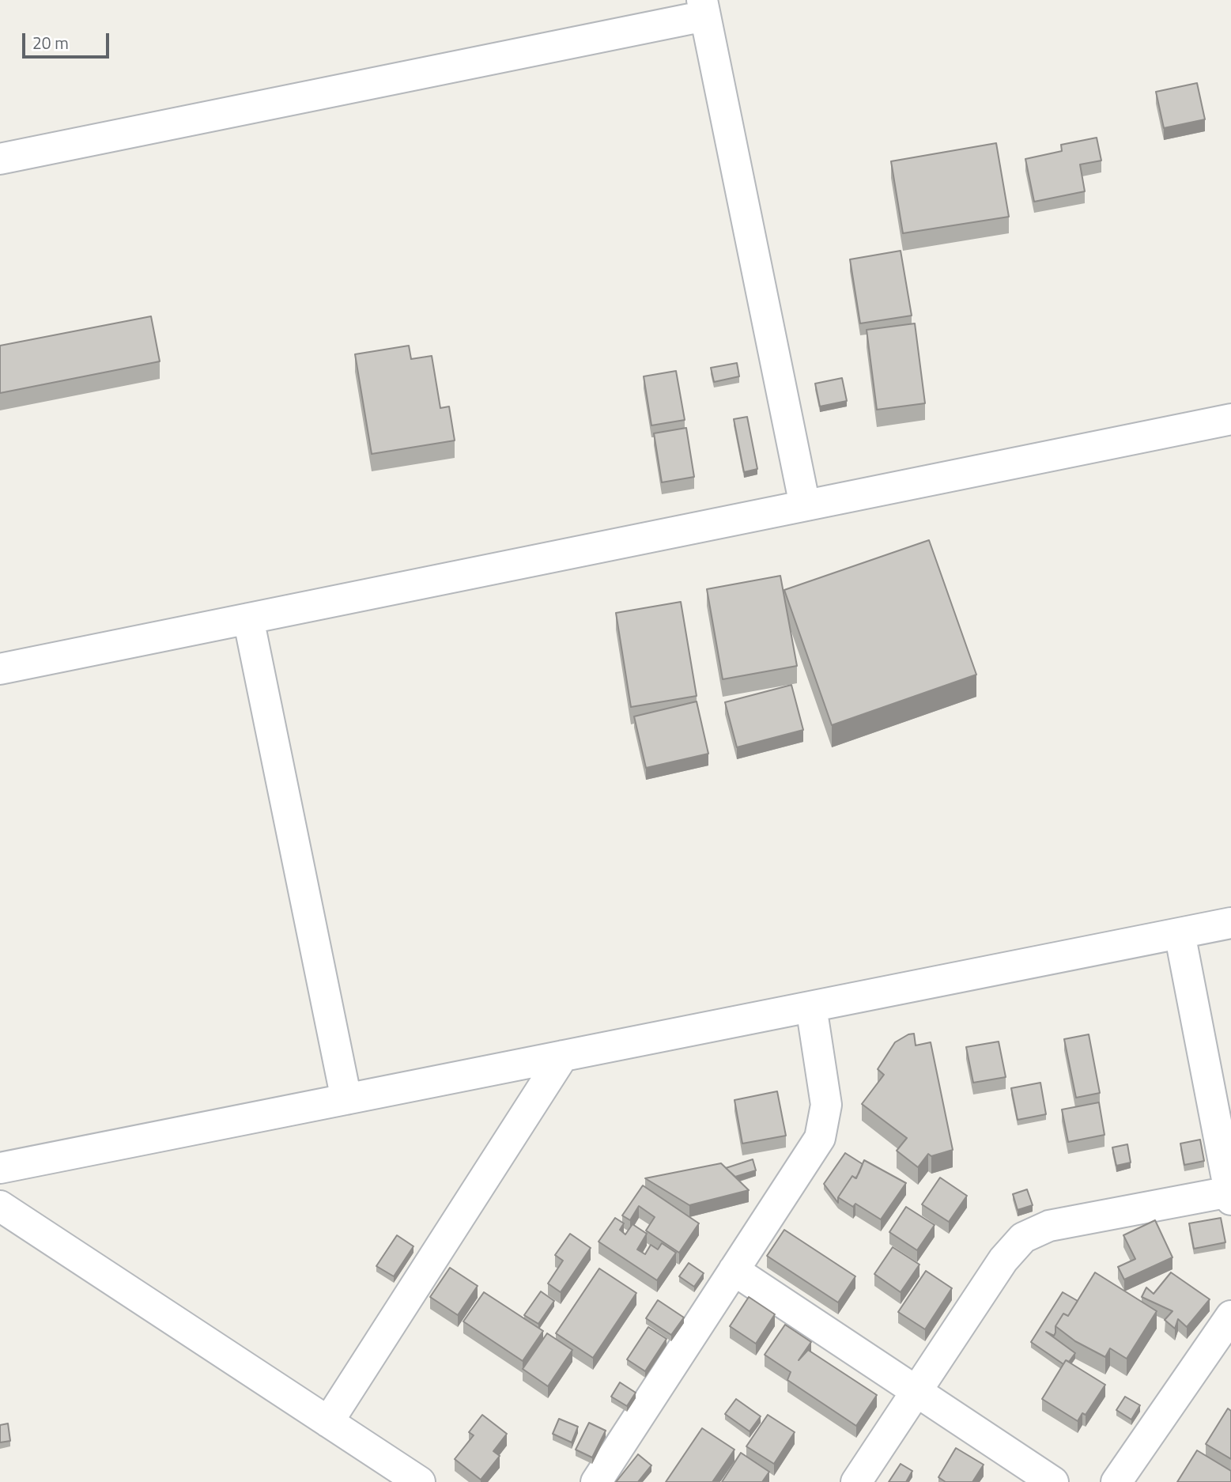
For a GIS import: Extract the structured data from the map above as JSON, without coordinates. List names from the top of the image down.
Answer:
{
  "scale_bar": "20 m"
}
